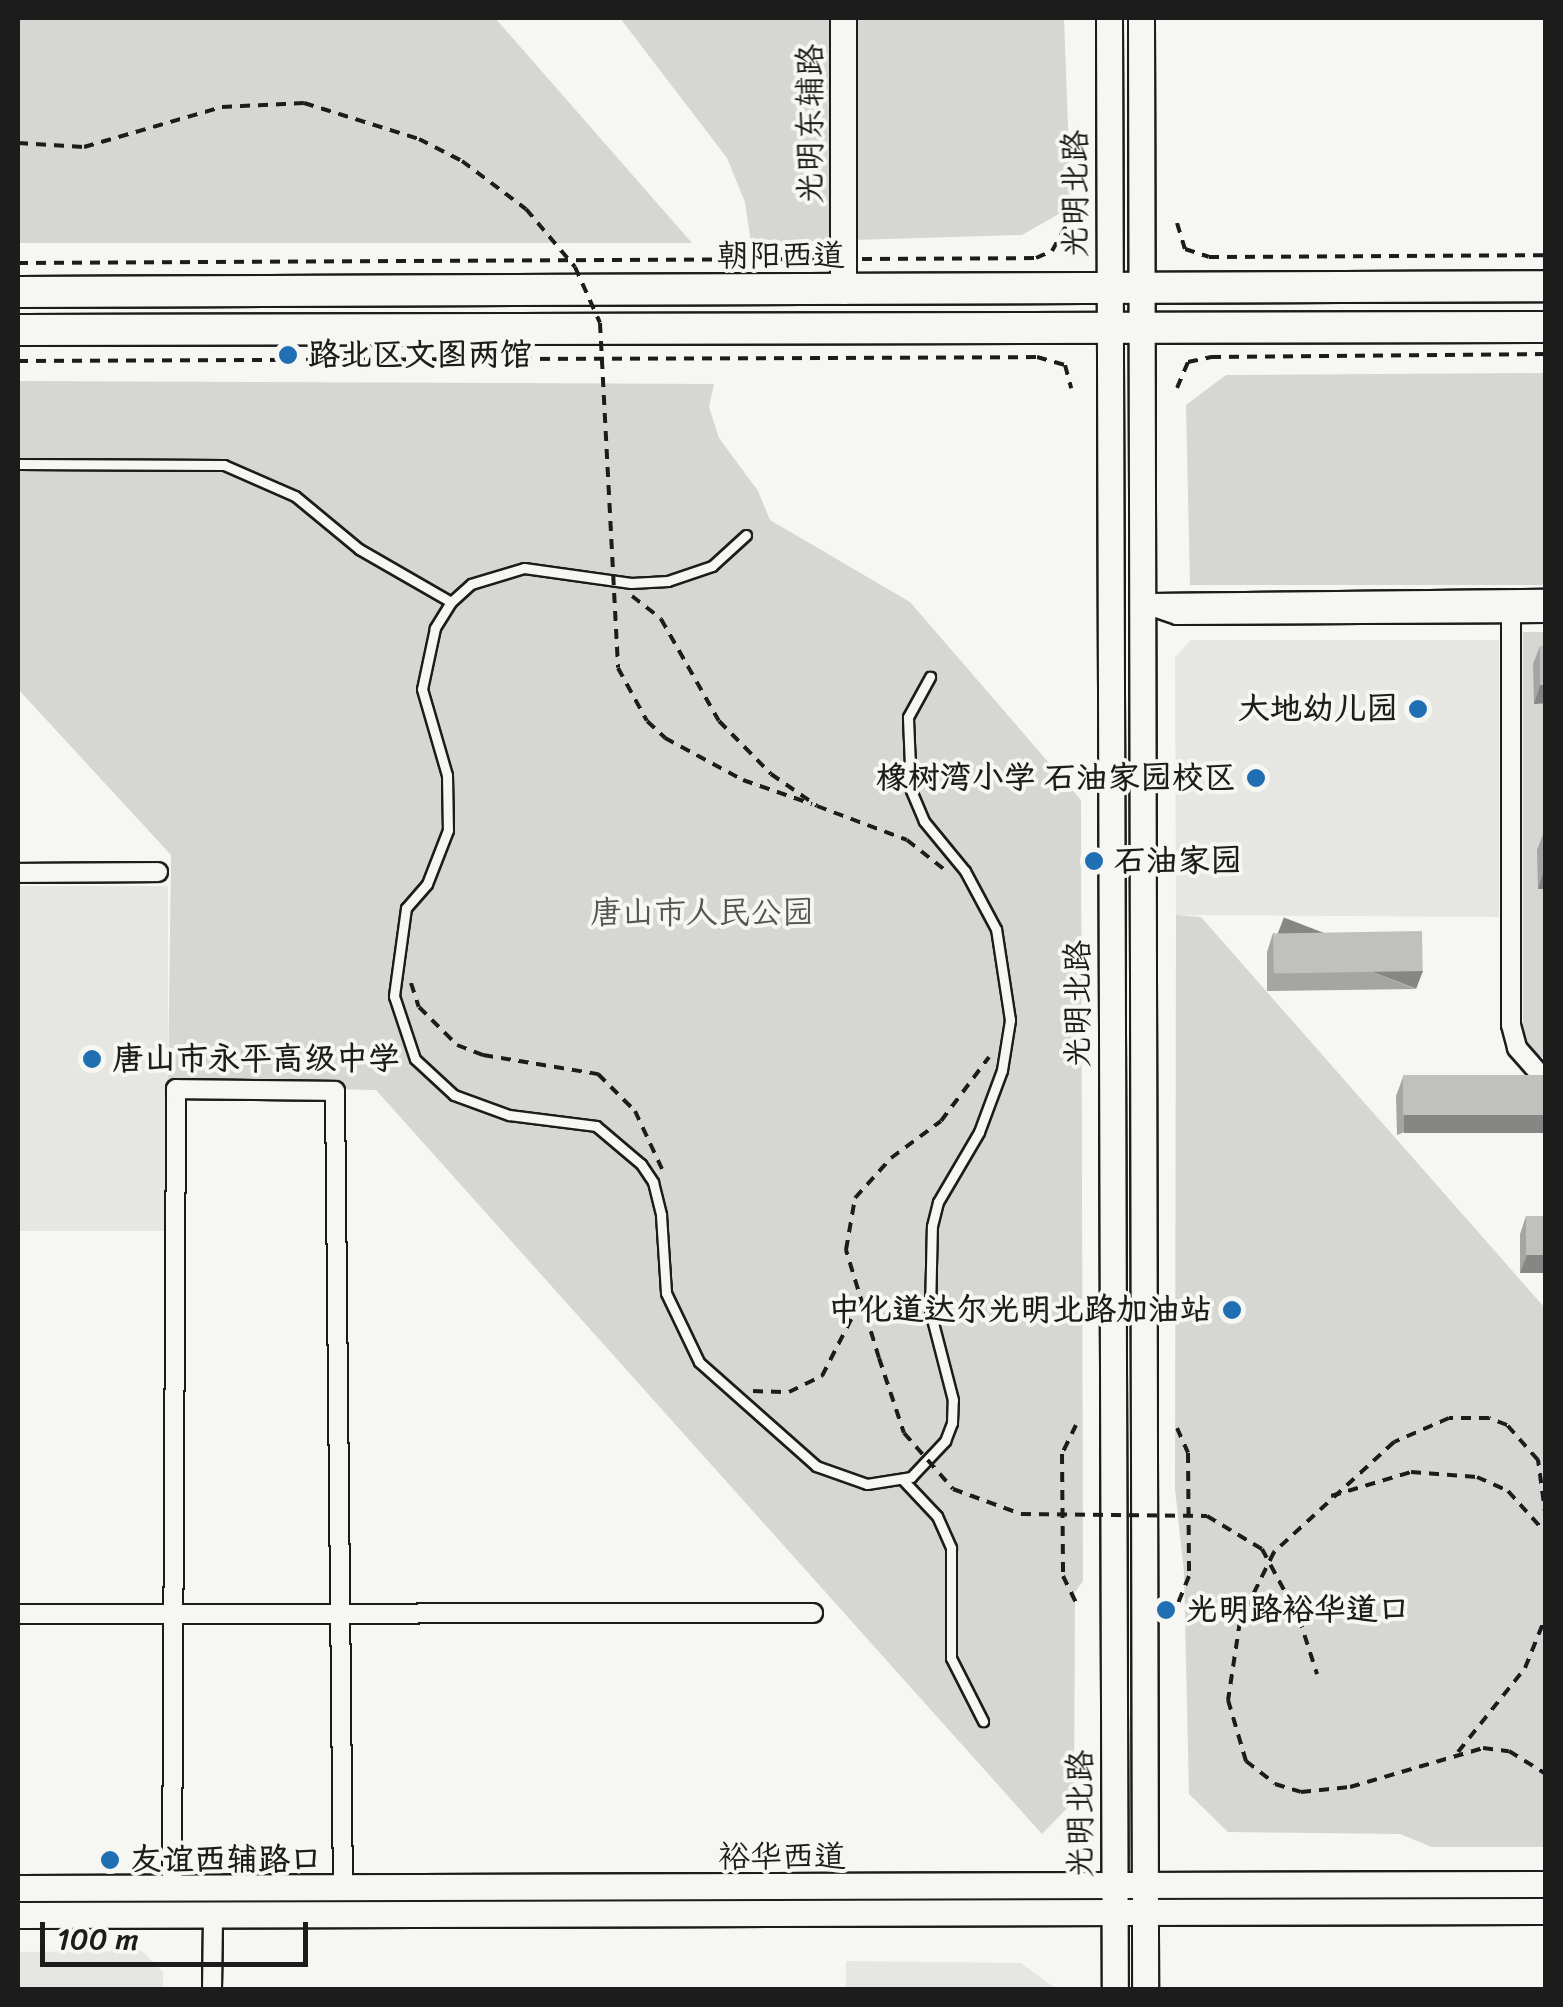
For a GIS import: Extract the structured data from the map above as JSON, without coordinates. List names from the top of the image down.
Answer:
{
  "streets": {
    "main road": [
      "光明东辅路",
      "光明北路",
      "朝阳西道",
      "裕华西道"
    ]
  },
  "crossings": [
    ["光明东辅路", "朝阳西道"],
    ["光明北路", "朝阳西道"],
    ["光明北路", "裕华西道"]
  ],
  "parks": ["唐山市人民公园"],
  "places": [
    "路北区文图两馆",
    "大地幼儿园",
    "橡树湾小学 石油家园校区",
    "石油家园",
    "唐山市永平高级中学",
    "中化道达尔光明北路加油站",
    "光明路裕华道口",
    "友谊西辅路口"
  ],
  "scale_bar": "100 m"
}
